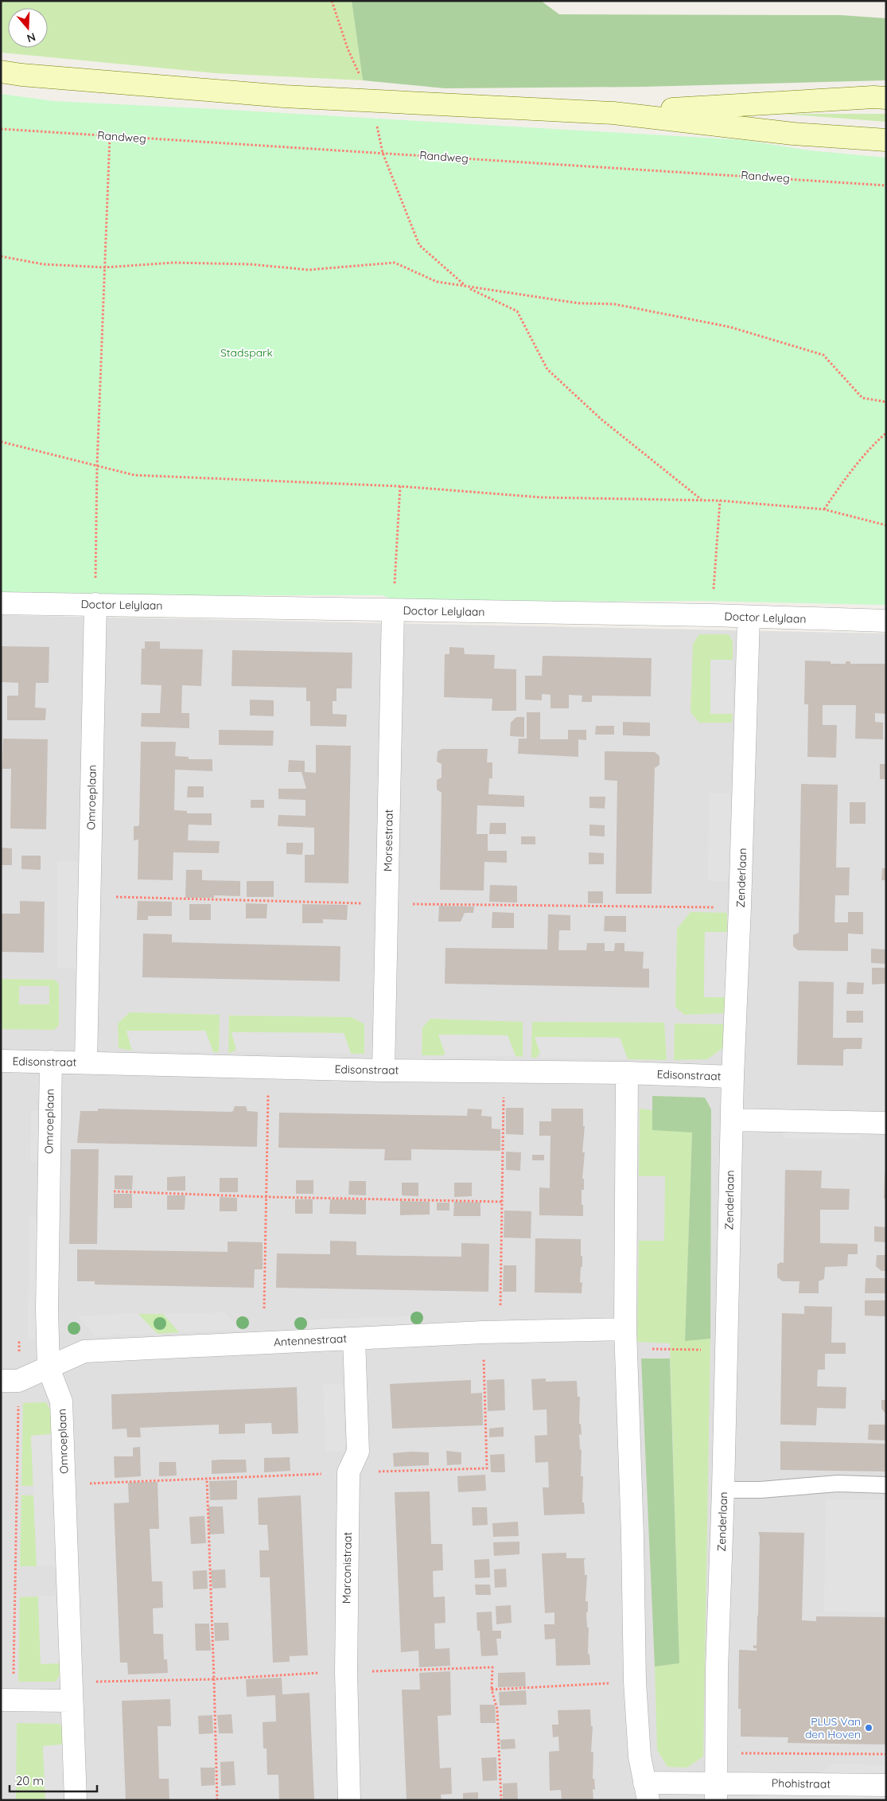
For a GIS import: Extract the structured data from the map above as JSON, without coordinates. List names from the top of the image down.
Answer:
{
  "streets": {
    "street": [
      "Doctor Lelylaan",
      "Omroeplaan",
      "Morsestraat",
      "Zenderlaan",
      "Edisonstraat",
      "Antennestraat",
      "Marconistraat",
      "Phohistraat"
    ],
    "path": ["Randweg"]
  },
  "crossings": [
    ["Doctor Lelylaan", "Omroeplaan"],
    ["Doctor Lelylaan", "Morsestraat"],
    ["Doctor Lelylaan", "Zenderlaan"],
    ["Omroeplaan", "Edisonstraat"],
    ["Omroeplaan", "Antennestraat"],
    ["Morsestraat", "Edisonstraat"],
    ["Zenderlaan", "Edisonstraat"],
    ["Zenderlaan", "Phohistraat"],
    ["Antennestraat", "Marconistraat"]
  ],
  "parks": ["Stadspark"],
  "places": ["PLUS Van den Hoven"],
  "scale_bar": "20 m",
  "north": "bottom"
}
